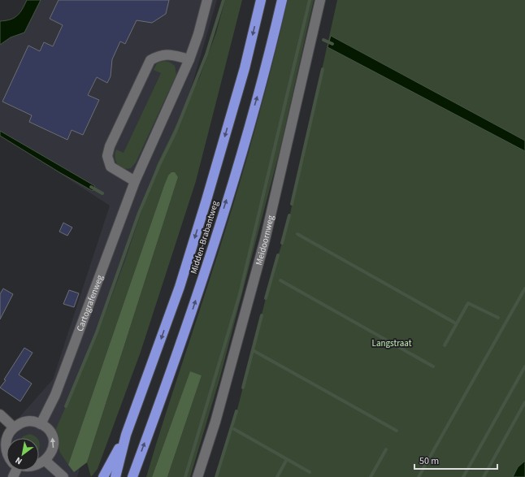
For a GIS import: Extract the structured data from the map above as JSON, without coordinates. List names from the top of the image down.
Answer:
{
  "streets": {
    "highway": ["Midden-Brabantweg"],
    "street": ["Meidoornweg", "Cartografenweg"]
  },
  "parks": ["Langstraat"],
  "scale_bar": "50 m",
  "north": "bottom left"
}
